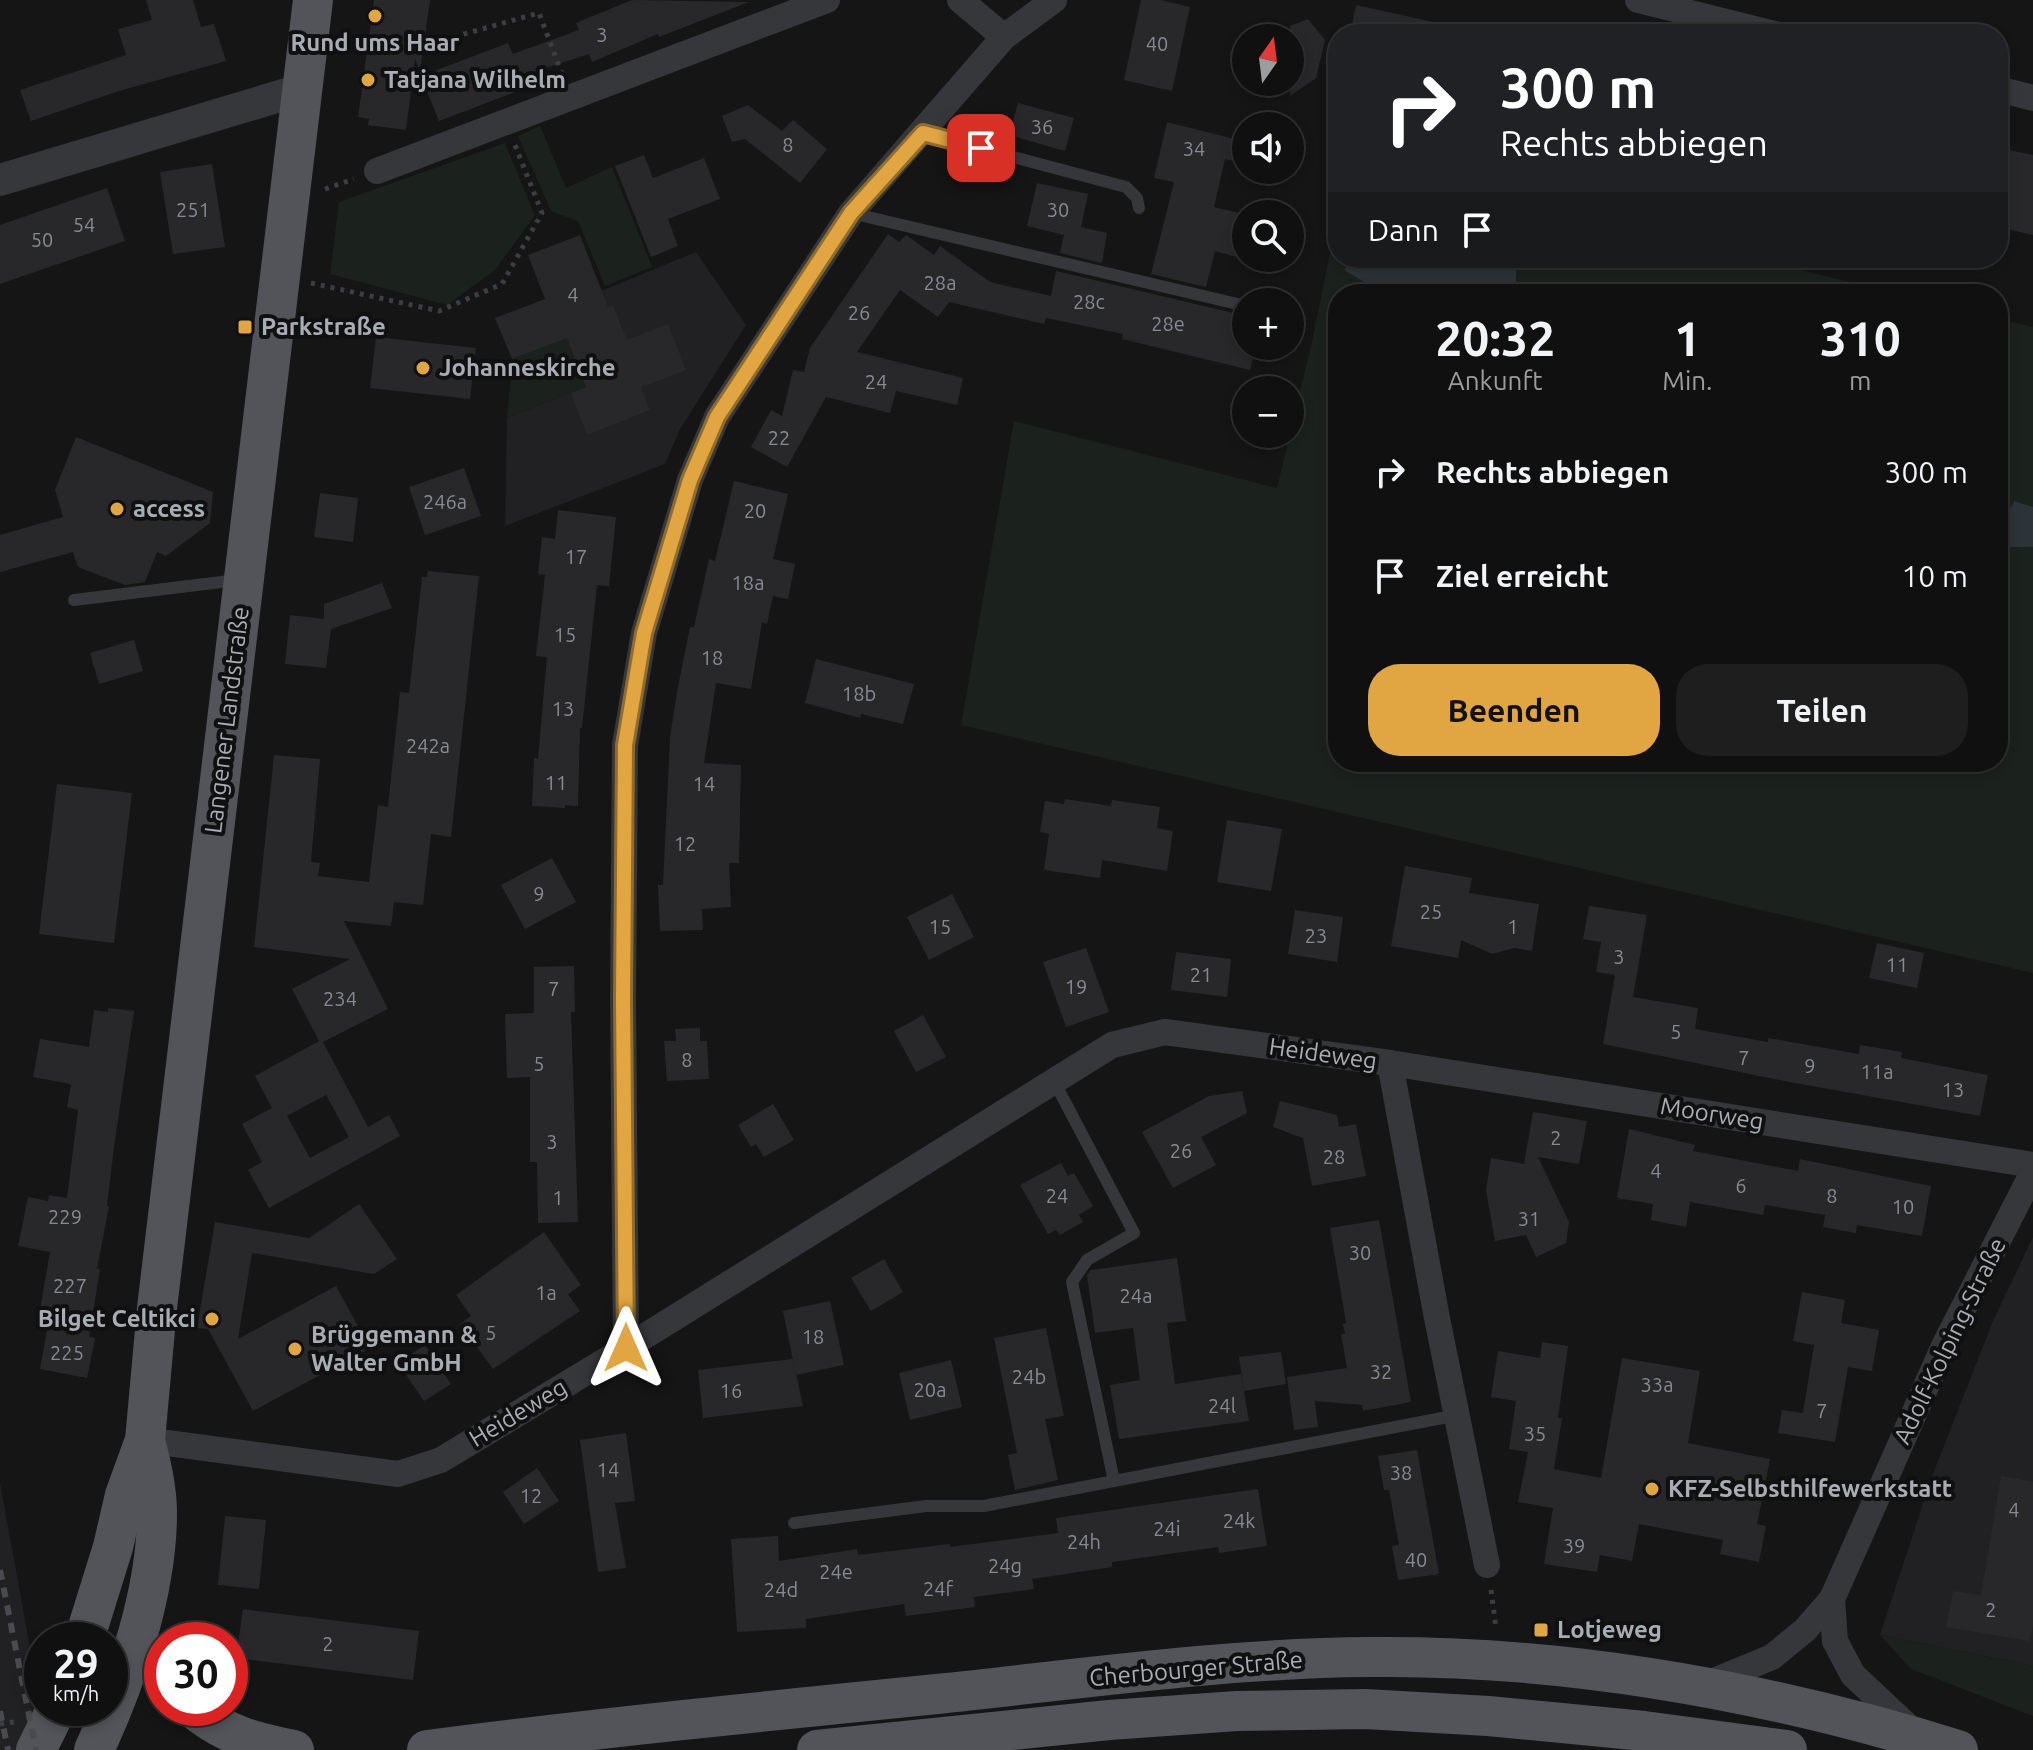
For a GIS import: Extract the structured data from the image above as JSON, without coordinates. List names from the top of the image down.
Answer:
{
  "streets": {
    "main road": ["Langener Landstraße", "Cherbourger Straße"],
    "street": ["Heideweg", "Moorweg", "Adolf-Kolping-Straße"]
  },
  "crossings": [
    ["Langener Landstraße", "Heideweg"],
    ["Heideweg", "Moorweg"],
    ["Adolf-Kolping-Straße", "Cherbourger Straße"]
  ],
  "places": {
    "other": [
      "Rund ums Haar",
      "Tatjana Wilhelm",
      "Johanneskirche",
      "access",
      "Bilget Celtikci",
      "Brüggemann & Walter GmbH",
      "KFZ-Selbsthilfewerkstatt"
    ],
    "transit": ["Parkstraße", "Lotjeweg"]
  },
  "house_numbers": [
    "3",
    "40",
    "36",
    "8",
    "34",
    "251",
    "30",
    "54",
    "50",
    "28a",
    "4",
    "28c",
    "26",
    "28e",
    "24",
    "22",
    "246a",
    "20",
    "17",
    "18a",
    "15",
    "18",
    "18b",
    "13",
    "242a",
    "11",
    "14",
    "12",
    "9",
    "25",
    "15",
    "1",
    "23",
    "3",
    "11",
    "21",
    "19",
    "7",
    "234",
    "5",
    "7",
    "8",
    "5",
    "9",
    "11a",
    "13",
    "2",
    "3",
    "26",
    "28",
    "4",
    "6",
    "24",
    "8",
    "1",
    "10",
    "229",
    "31",
    "30",
    "227",
    "1a",
    "24a",
    "5",
    "18",
    "225",
    "32",
    "24b",
    "33a",
    "20a",
    "16",
    "24l",
    "7",
    "35",
    "14",
    "38",
    "12",
    "4",
    "24k",
    "24i",
    "24h",
    "39",
    "40",
    "24g",
    "24e",
    "24f",
    "24d",
    "2",
    "2"
  ],
  "north": "top",
  "page": {
    "map_buttons": ["+", "−"],
    "turn": ["300 m", "Rechts abbiegen"],
    "then": "Dann",
    "eta": [
      "20:32",
      "Ankunft",
      "1",
      "Min.",
      "310",
      "m"
    ],
    "list": [
      {
        "name": "Rechts abbiegen",
        "value": "300 m"
      },
      {
        "name": "Ziel erreicht",
        "value": "10 m"
      }
    ],
    "buttons": ["Beenden", "Teilen"],
    "speed": "29 km/h",
    "limit": "30"
  }
}
